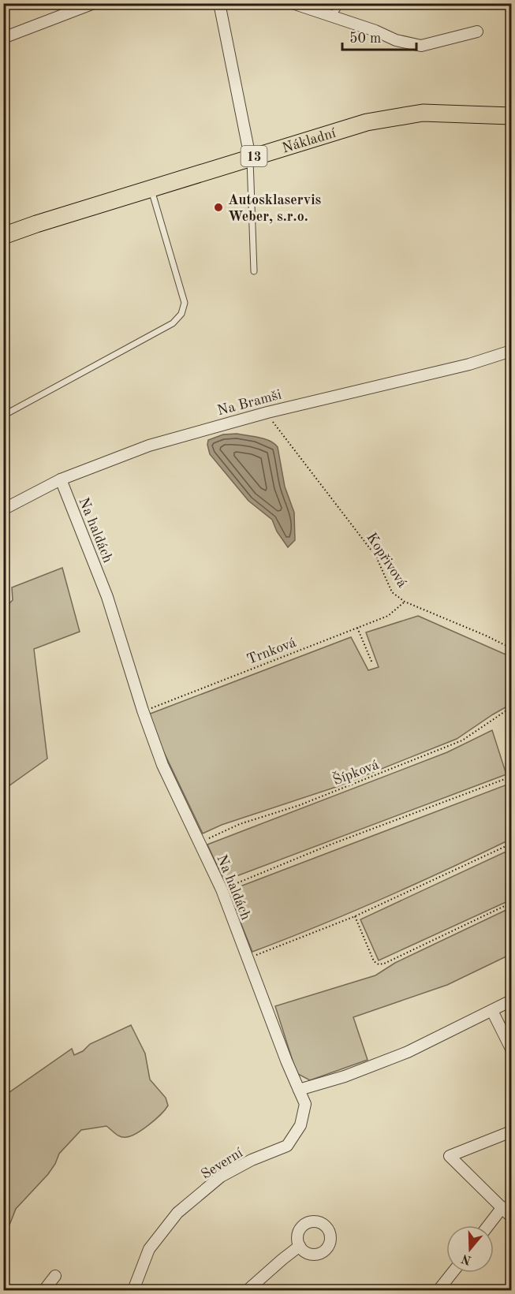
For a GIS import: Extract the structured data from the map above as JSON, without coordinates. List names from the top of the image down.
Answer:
{
  "streets": {
    "main road": ["Nákladní", "13"],
    "street": ["Na Bramši", "Na haldách", "Severní"],
    "path": ["Kopřivová", "Trnková", "Šípková"]
  },
  "crossings": [
    ["Na Bramši", "Na haldách"],
    ["Na Bramši", "Kopřivová"],
    ["Na haldách", "Trnková"],
    ["Na haldách", "Šípková"],
    ["Na haldách", "Severní"],
    ["Kopřivová", "Trnková"]
  ],
  "places": ["Autosklaservis Weber, s.r.o."],
  "scale_bar": "50 m",
  "north": "bottom"
}
